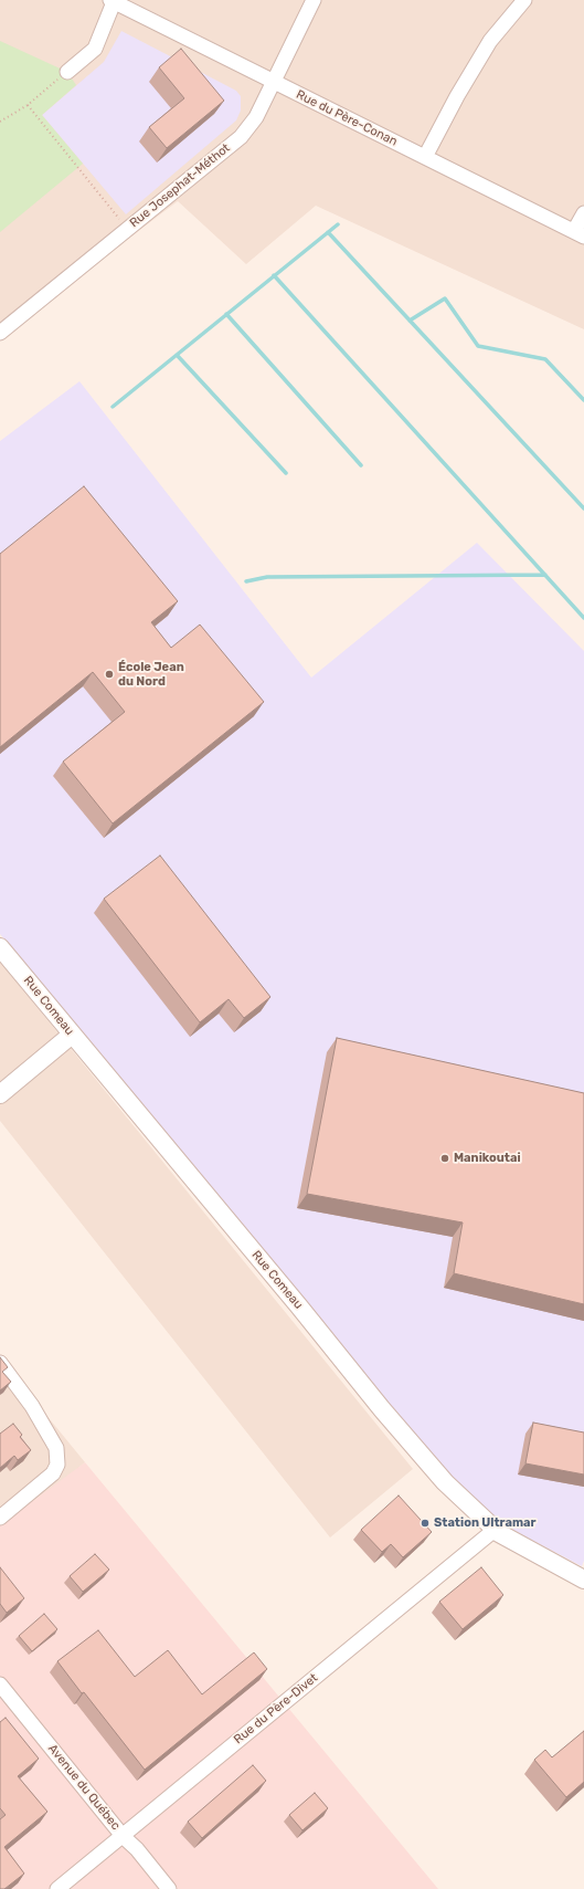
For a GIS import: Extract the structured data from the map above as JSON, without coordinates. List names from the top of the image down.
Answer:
{
  "streets": {
    "street": [
      "Rue du Père-Conan",
      "Rue Josephat-Méthot",
      "Rue Comeau",
      "Rue du Père-Divet",
      "Avenue du Québec"
    ]
  },
  "crossings": [
    ["Rue du Père-Conan", "Rue Josephat-Méthot"],
    ["Rue Comeau", "Rue du Père-Divet"],
    ["Rue du Père-Divet", "Avenue du Québec"]
  ],
  "places": ["École Jean du Nord", "Manikoutai", "Station Ultramar"]
}
